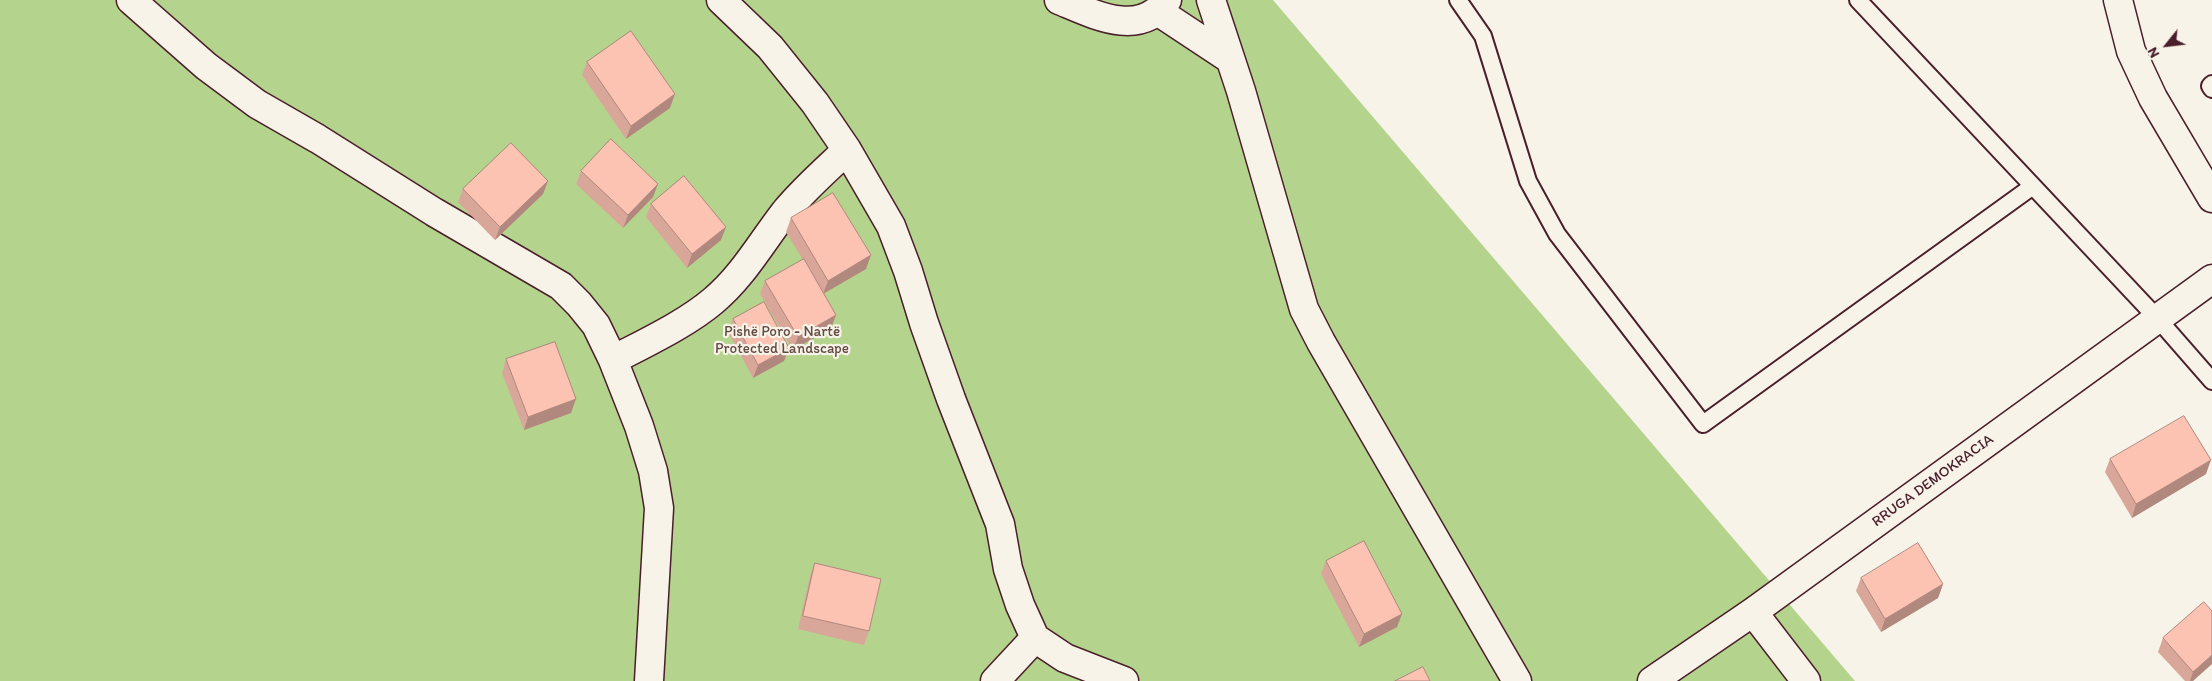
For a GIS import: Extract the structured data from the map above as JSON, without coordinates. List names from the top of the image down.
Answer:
{
  "streets": {
    "street": ["RRUGA DEMOKRACIA"]
  },
  "parks": ["Pishë Poro - Nartë Protected Landscape"],
  "north": "bottom left"
}
